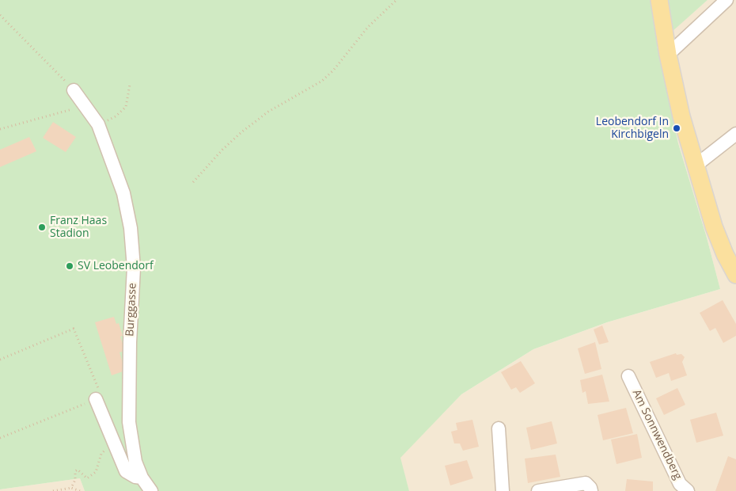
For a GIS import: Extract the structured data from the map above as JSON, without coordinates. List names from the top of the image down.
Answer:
{
  "streets": {
    "street": ["Burggasse", "Am Sonnwendberg"]
  },
  "places": ["Leobendorf In Kirchbigeln", "Franz Haas Stadion", "SV Leobendorf"]
}
